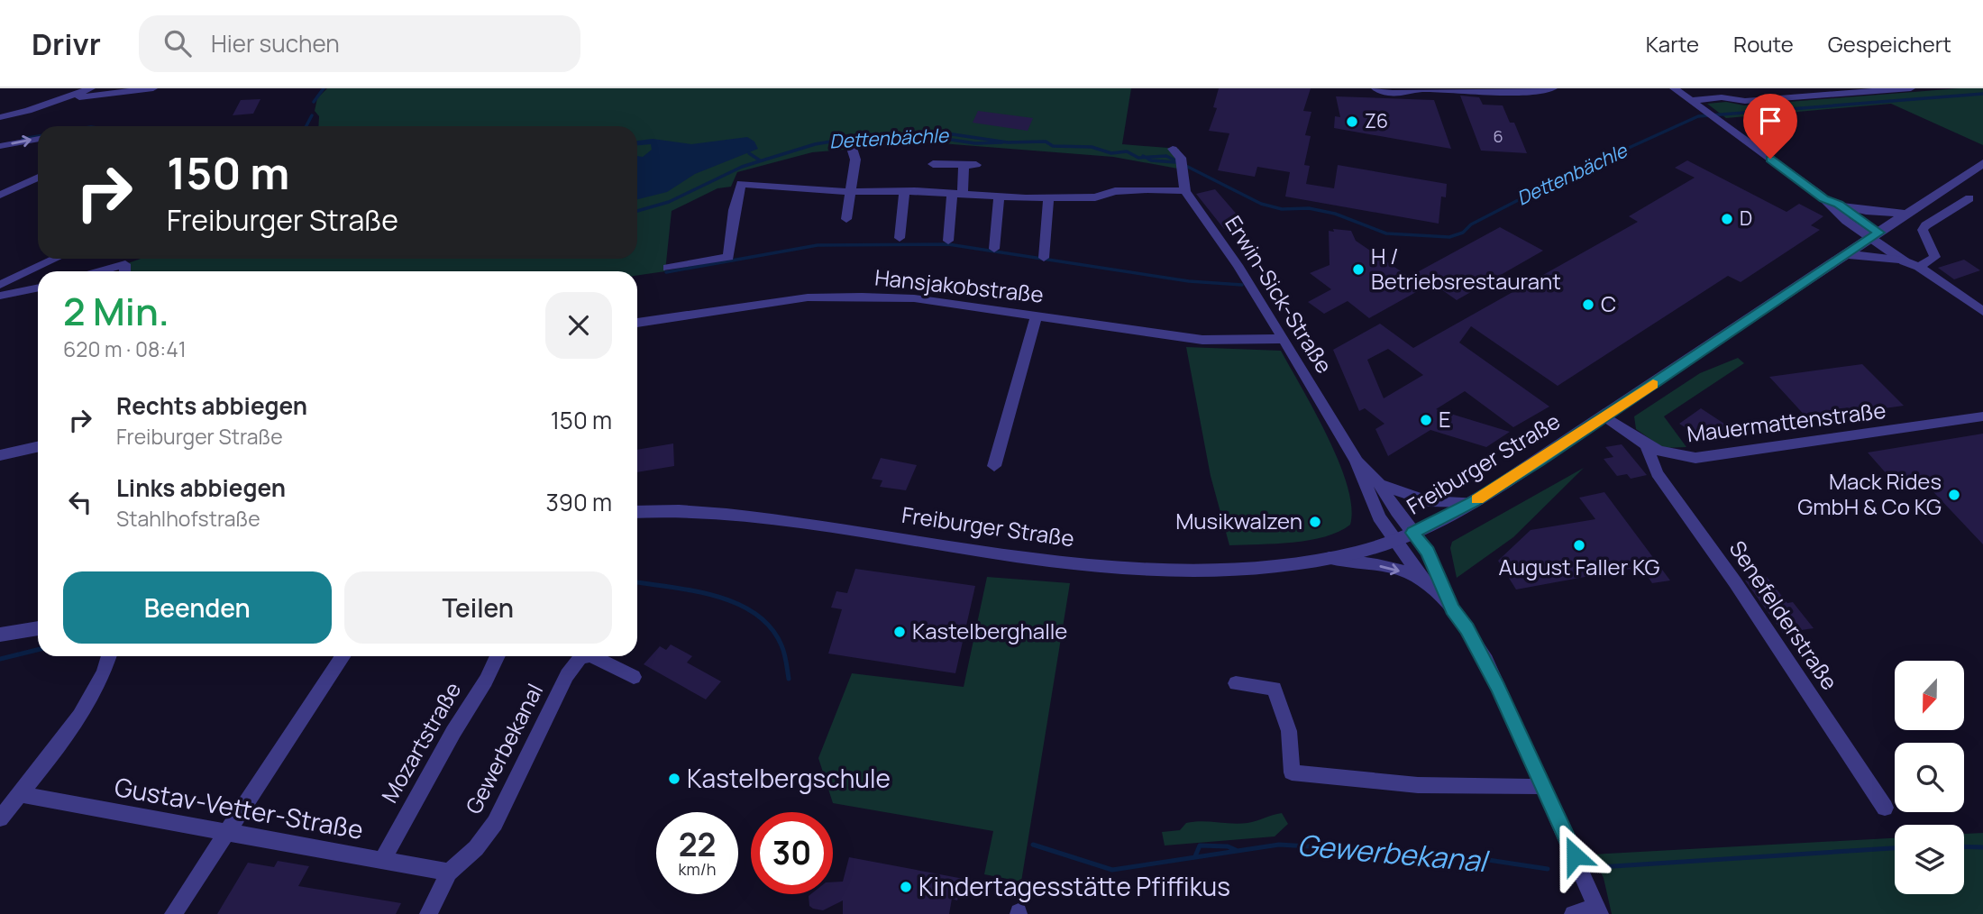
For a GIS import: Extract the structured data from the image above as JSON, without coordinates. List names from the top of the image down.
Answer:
{
  "streets": {
    "street": [
      "Hansjakobstraße",
      "Erwin-Sick-Straße",
      "Mauermattenstraße",
      "Freiburger Straße",
      "Senefelderstraße",
      "Mozartstraße",
      "Gewerbekanal",
      "Gustav-Vetter-Straße"
    ]
  },
  "crossings": [
    ["Hansjakobstraße", "Erwin-Sick-Straße"],
    ["Erwin-Sick-Straße", "Freiburger Straße"],
    ["Mauermattenstraße", "Freiburger Straße"],
    ["Mauermattenstraße", "Senefelderstraße"],
    ["Mozartstraße", "Gustav-Vetter-Straße"],
    ["Gewerbekanal", "Gustav-Vetter-Straße"]
  ],
  "water": ["Dettenbächle", "Gewerbekanal"],
  "places": [
    "Z6",
    "D",
    "H / Betriebsrestaurant",
    "C",
    "E",
    "Mack Rides GmbH & Co KG",
    "Musikwalzen",
    "August Faller KG",
    "Kastelberghalle",
    "Kastelbergschule",
    "Kindertagesstätte Pfiffikus"
  ],
  "house_numbers": ["6"],
  "north": "bottom",
  "page": {
    "header": "Drivr",
    "search": "Hier suchen",
    "nav": ["Karte", "Route", "Gespeichert"],
    "turn": ["150 m", "Freiburger Straße"],
    "heading": ["2 Min.", "620 m · 08:41"],
    "list": [
      {
        "name": "Rechts abbiegen",
        "note": "Freiburger Straße",
        "value": "150 m"
      },
      {
        "name": "Links abbiegen",
        "note": "Stahlhofstraße",
        "value": "390 m"
      }
    ],
    "buttons": ["Beenden", "Teilen"],
    "speed": "22 km/h",
    "limit": "30"
  }
}
